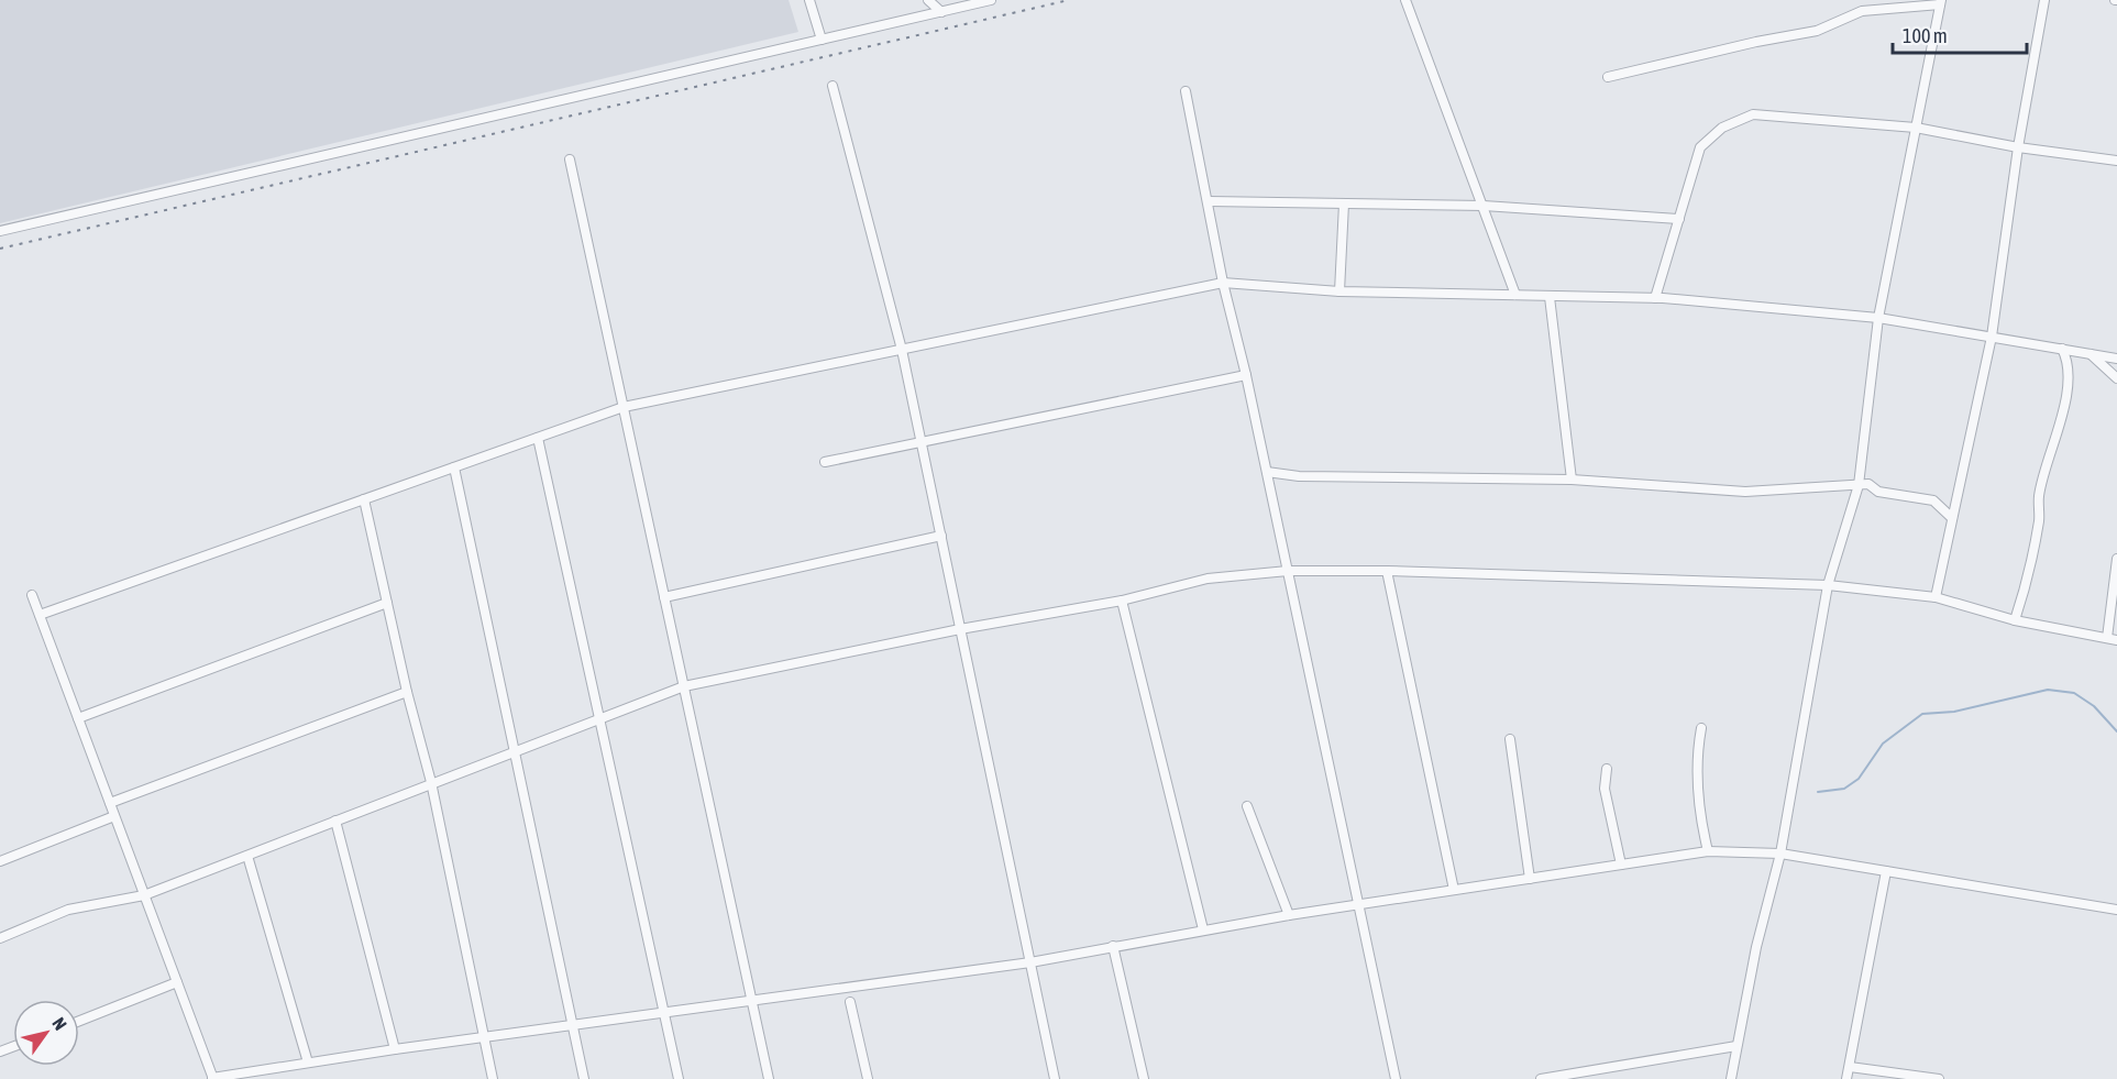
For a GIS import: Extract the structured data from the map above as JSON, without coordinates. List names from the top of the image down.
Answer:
{
  "scale_bar": "100 m",
  "north": "top right"
}
